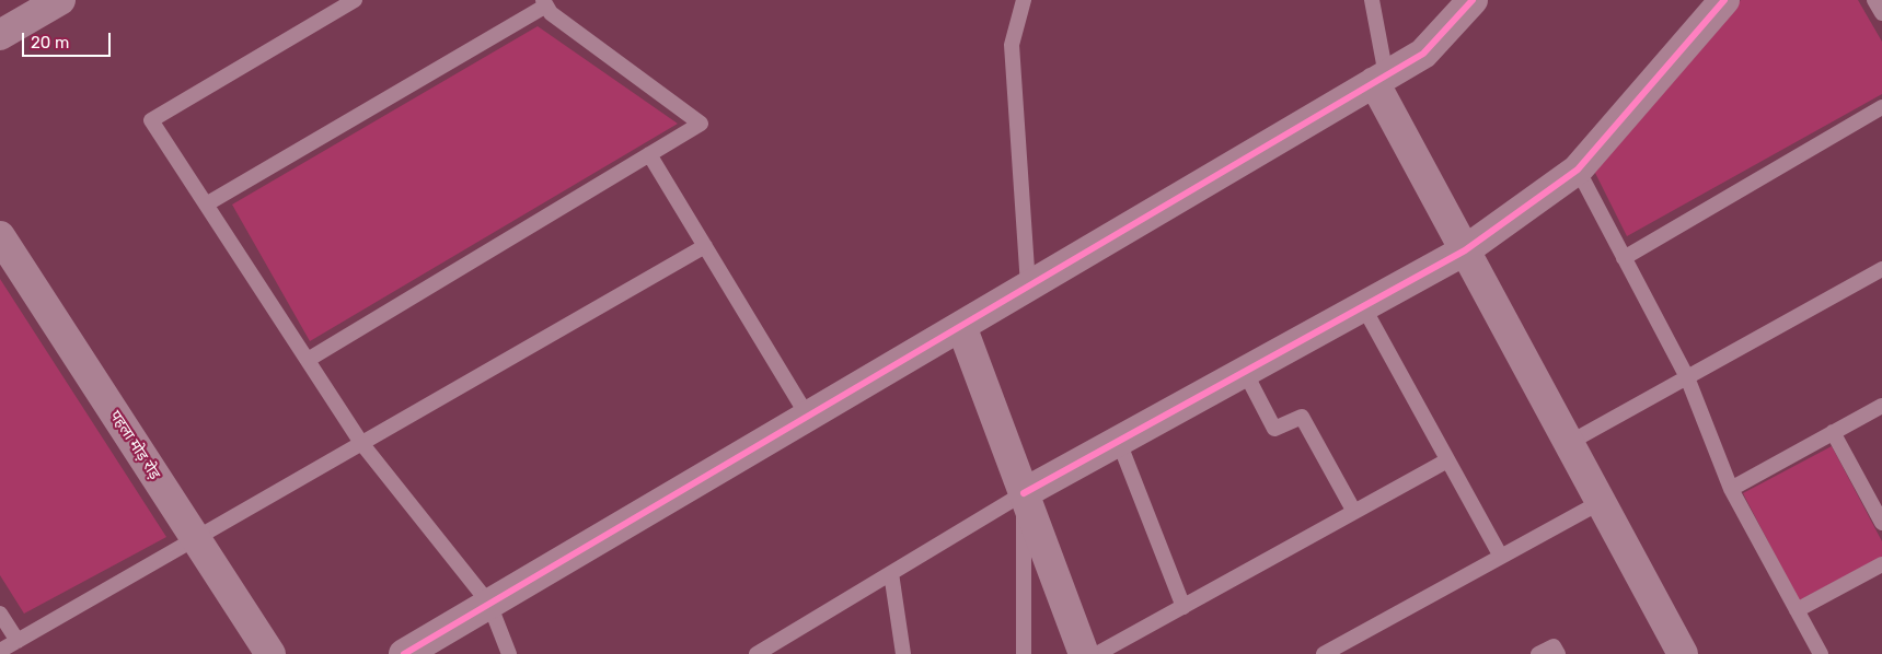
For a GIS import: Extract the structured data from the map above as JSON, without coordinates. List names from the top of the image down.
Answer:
{
  "streets": {
    "street": ["पहला मोड़ रोड़"]
  },
  "scale_bar": "20 m"
}
